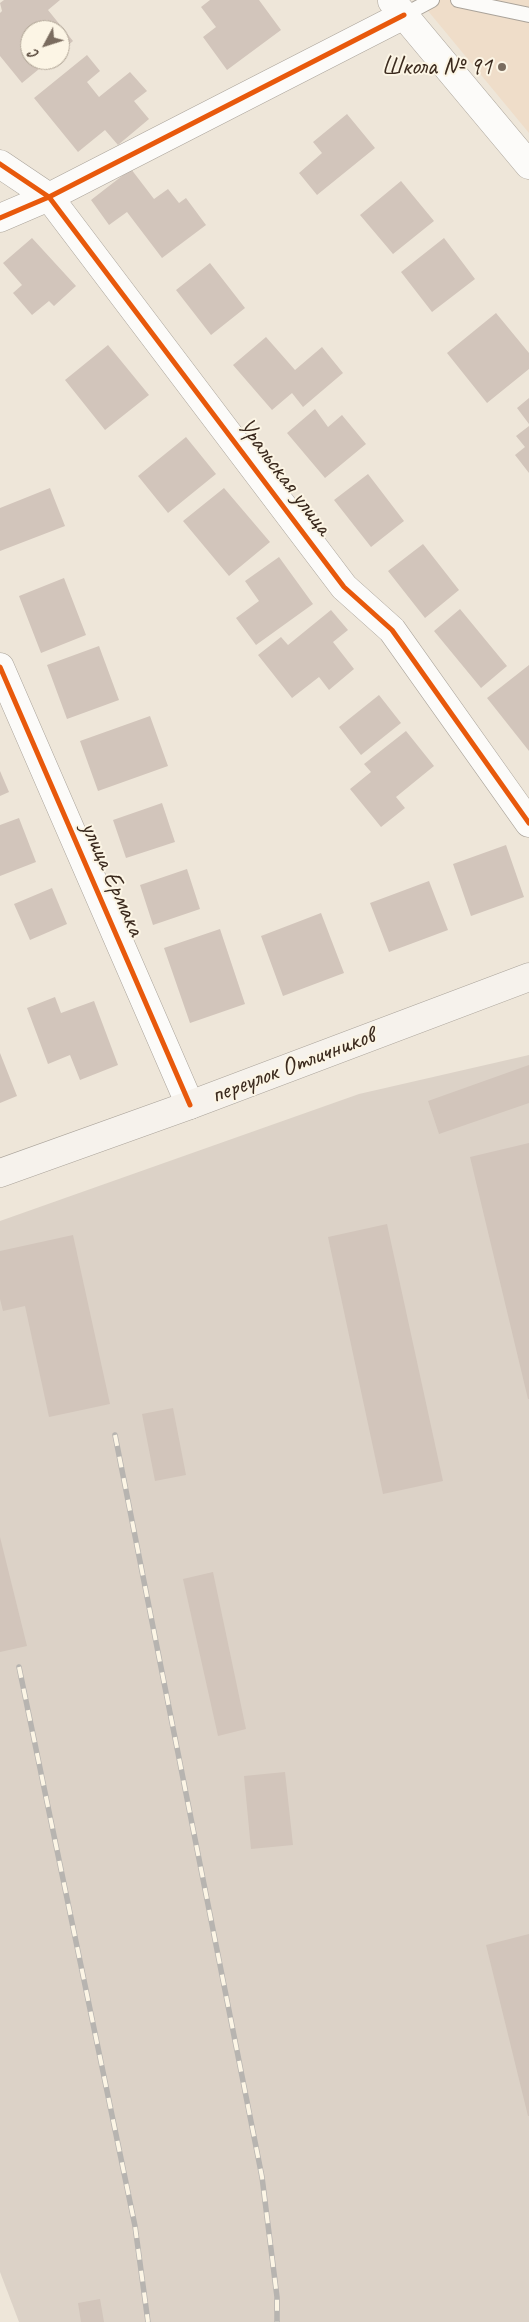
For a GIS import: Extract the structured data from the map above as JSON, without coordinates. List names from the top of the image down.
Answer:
{
  "streets": {
    "main road": ["переулок Отличников"],
    "street": ["Уральская улица", "улица Ермака"]
  },
  "crossings": [
    ["улица Ермака", "переулок Отличников"]
  ],
  "places": ["Школа № 91"],
  "north": "bottom left"
}
